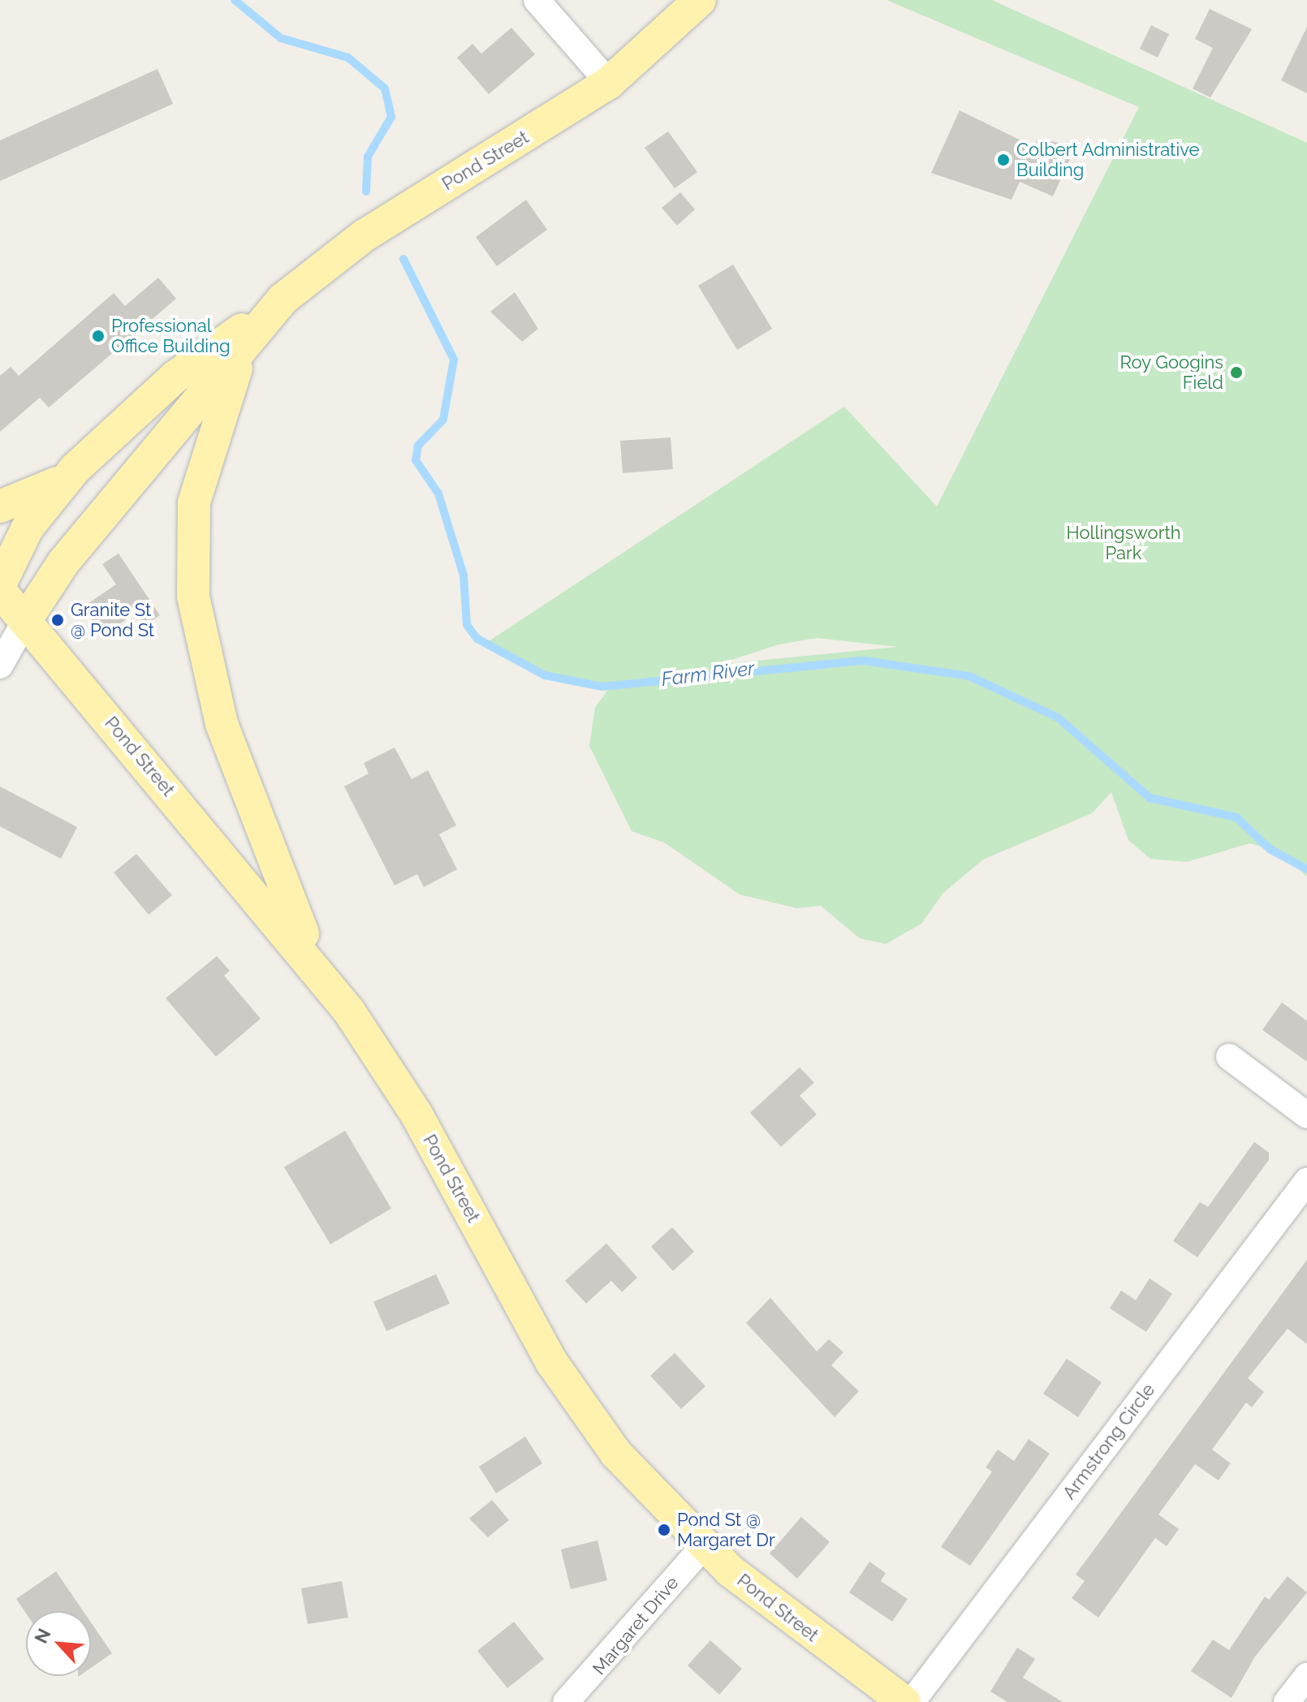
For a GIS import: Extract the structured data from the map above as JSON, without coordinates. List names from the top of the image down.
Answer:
{
  "streets": {
    "main road": ["Pond Street"],
    "street": ["Armstrong Circle", "Margaret Drive"]
  },
  "crossings": [
    ["Pond Street", "Margaret Drive"]
  ],
  "water": ["Farm River"],
  "parks": ["Hollingsworth Park"],
  "places": [
    "Colbert Administrative Building",
    "Professional Office Building",
    "Roy Googins Field",
    "Granite St @ Pond St",
    "Pond St @ Margaret Dr"
  ],
  "north": "top left"
}
